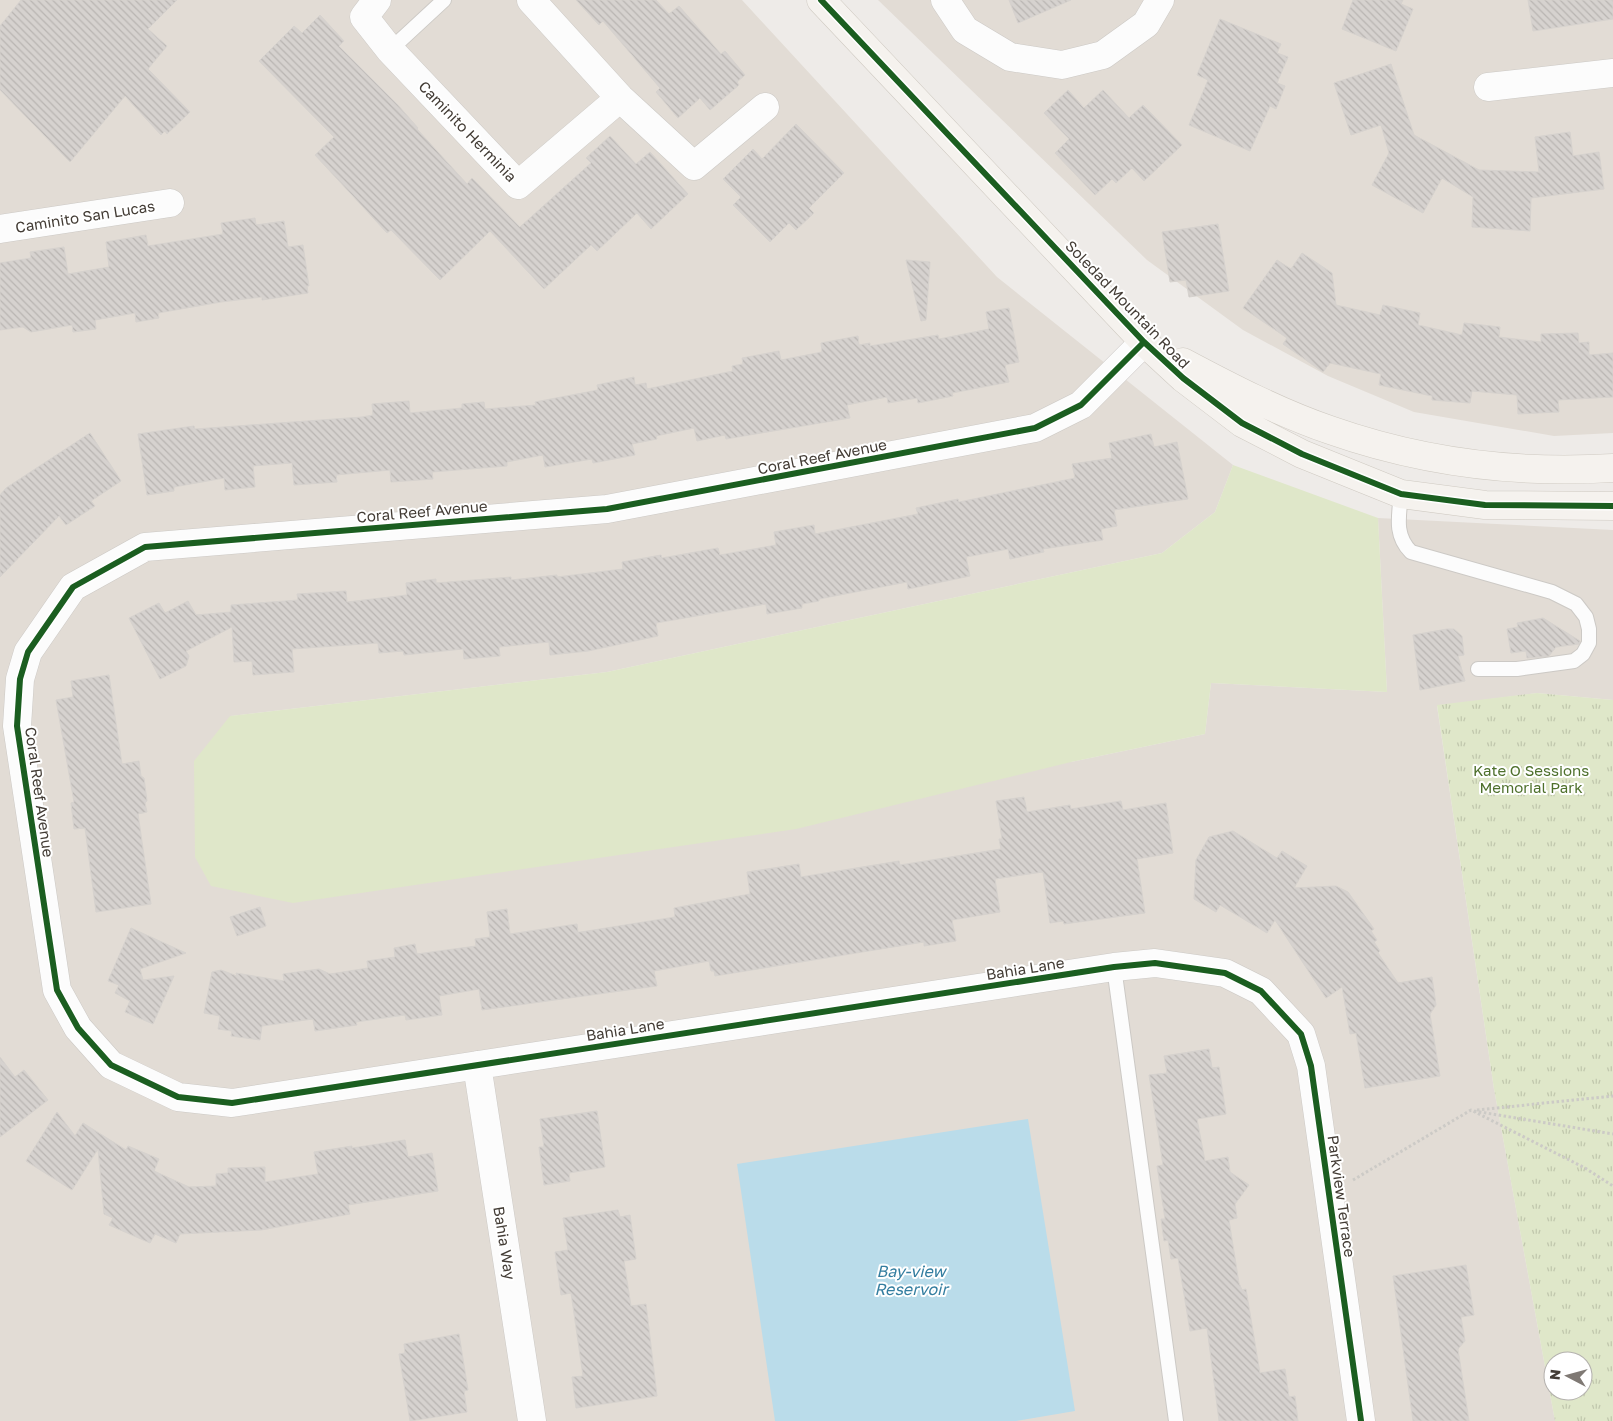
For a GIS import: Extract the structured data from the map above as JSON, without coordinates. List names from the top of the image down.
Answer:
{
  "streets": {
    "main road": ["Soledad Mountain Road"],
    "street": [
      "Caminito Herminia",
      "Caminito San Lucas",
      "Coral Reef Avenue",
      "Bahia Lane",
      "Parkview Terrace",
      "Bahia Way"
    ]
  },
  "crossings": [
    ["Soledad Mountain Road", "Coral Reef Avenue"],
    ["Coral Reef Avenue", "Bahia Lane"],
    ["Bahia Lane", "Parkview Terrace"],
    ["Bahia Lane", "Bahia Way"]
  ],
  "water": ["Bay-view Reservoir"],
  "parks": ["Kate O Sessions Memorial Park"],
  "north": "left"
}
